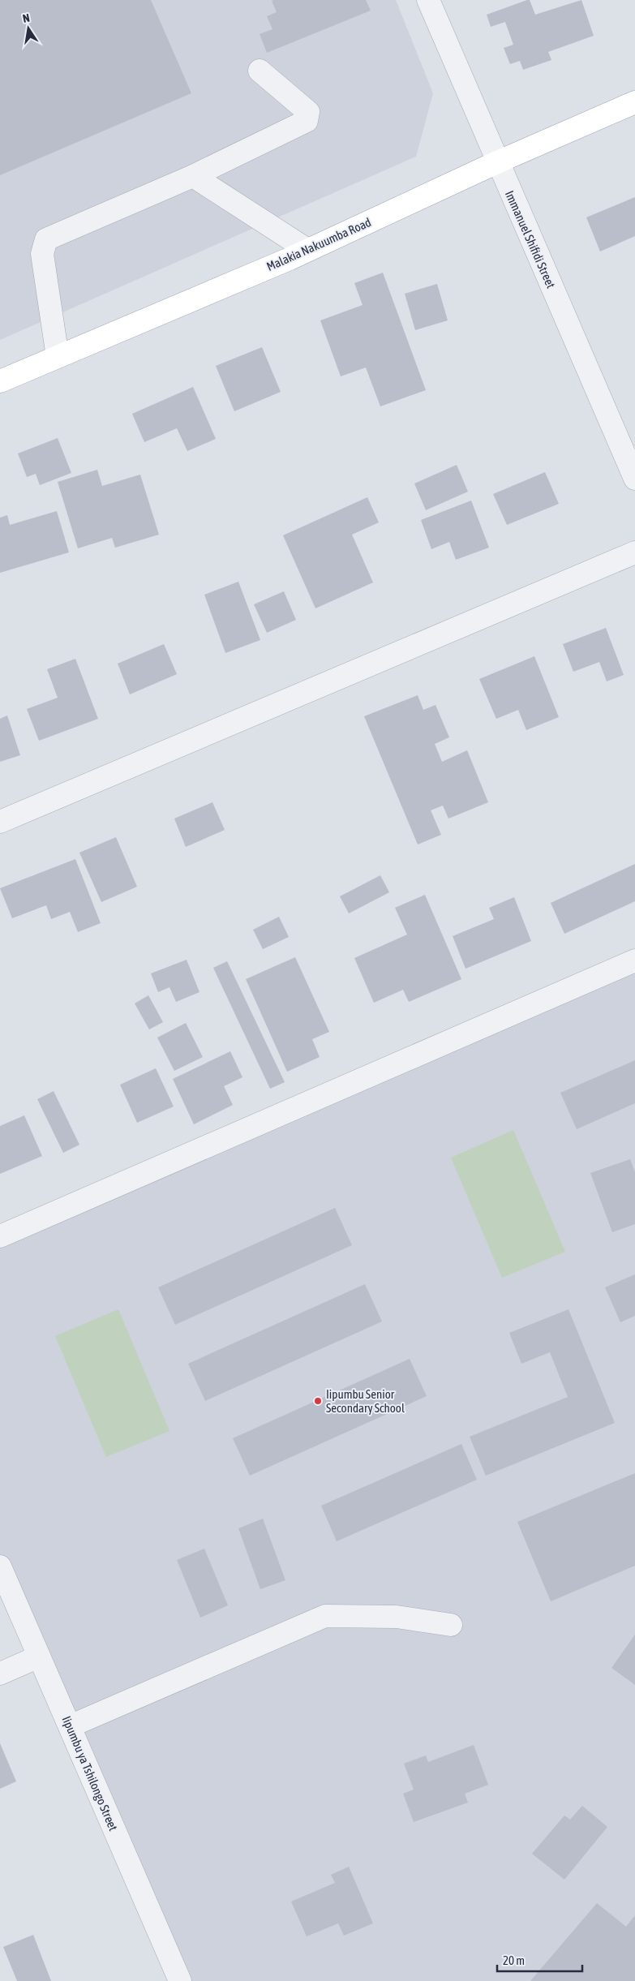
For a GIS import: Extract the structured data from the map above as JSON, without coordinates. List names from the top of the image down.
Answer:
{
  "streets": {
    "main road": ["Malakia Nakuumba Road"],
    "street": ["Immanuel Shifidi Street", "Iipumbu ya Tshilongo Street"]
  },
  "crossings": [
    ["Immanuel Shifidi Street", "Malakia Nakuumba Road"]
  ],
  "places": ["Iipumbu Senior Secondary School"],
  "scale_bar": "20 m",
  "north": "top"
}
